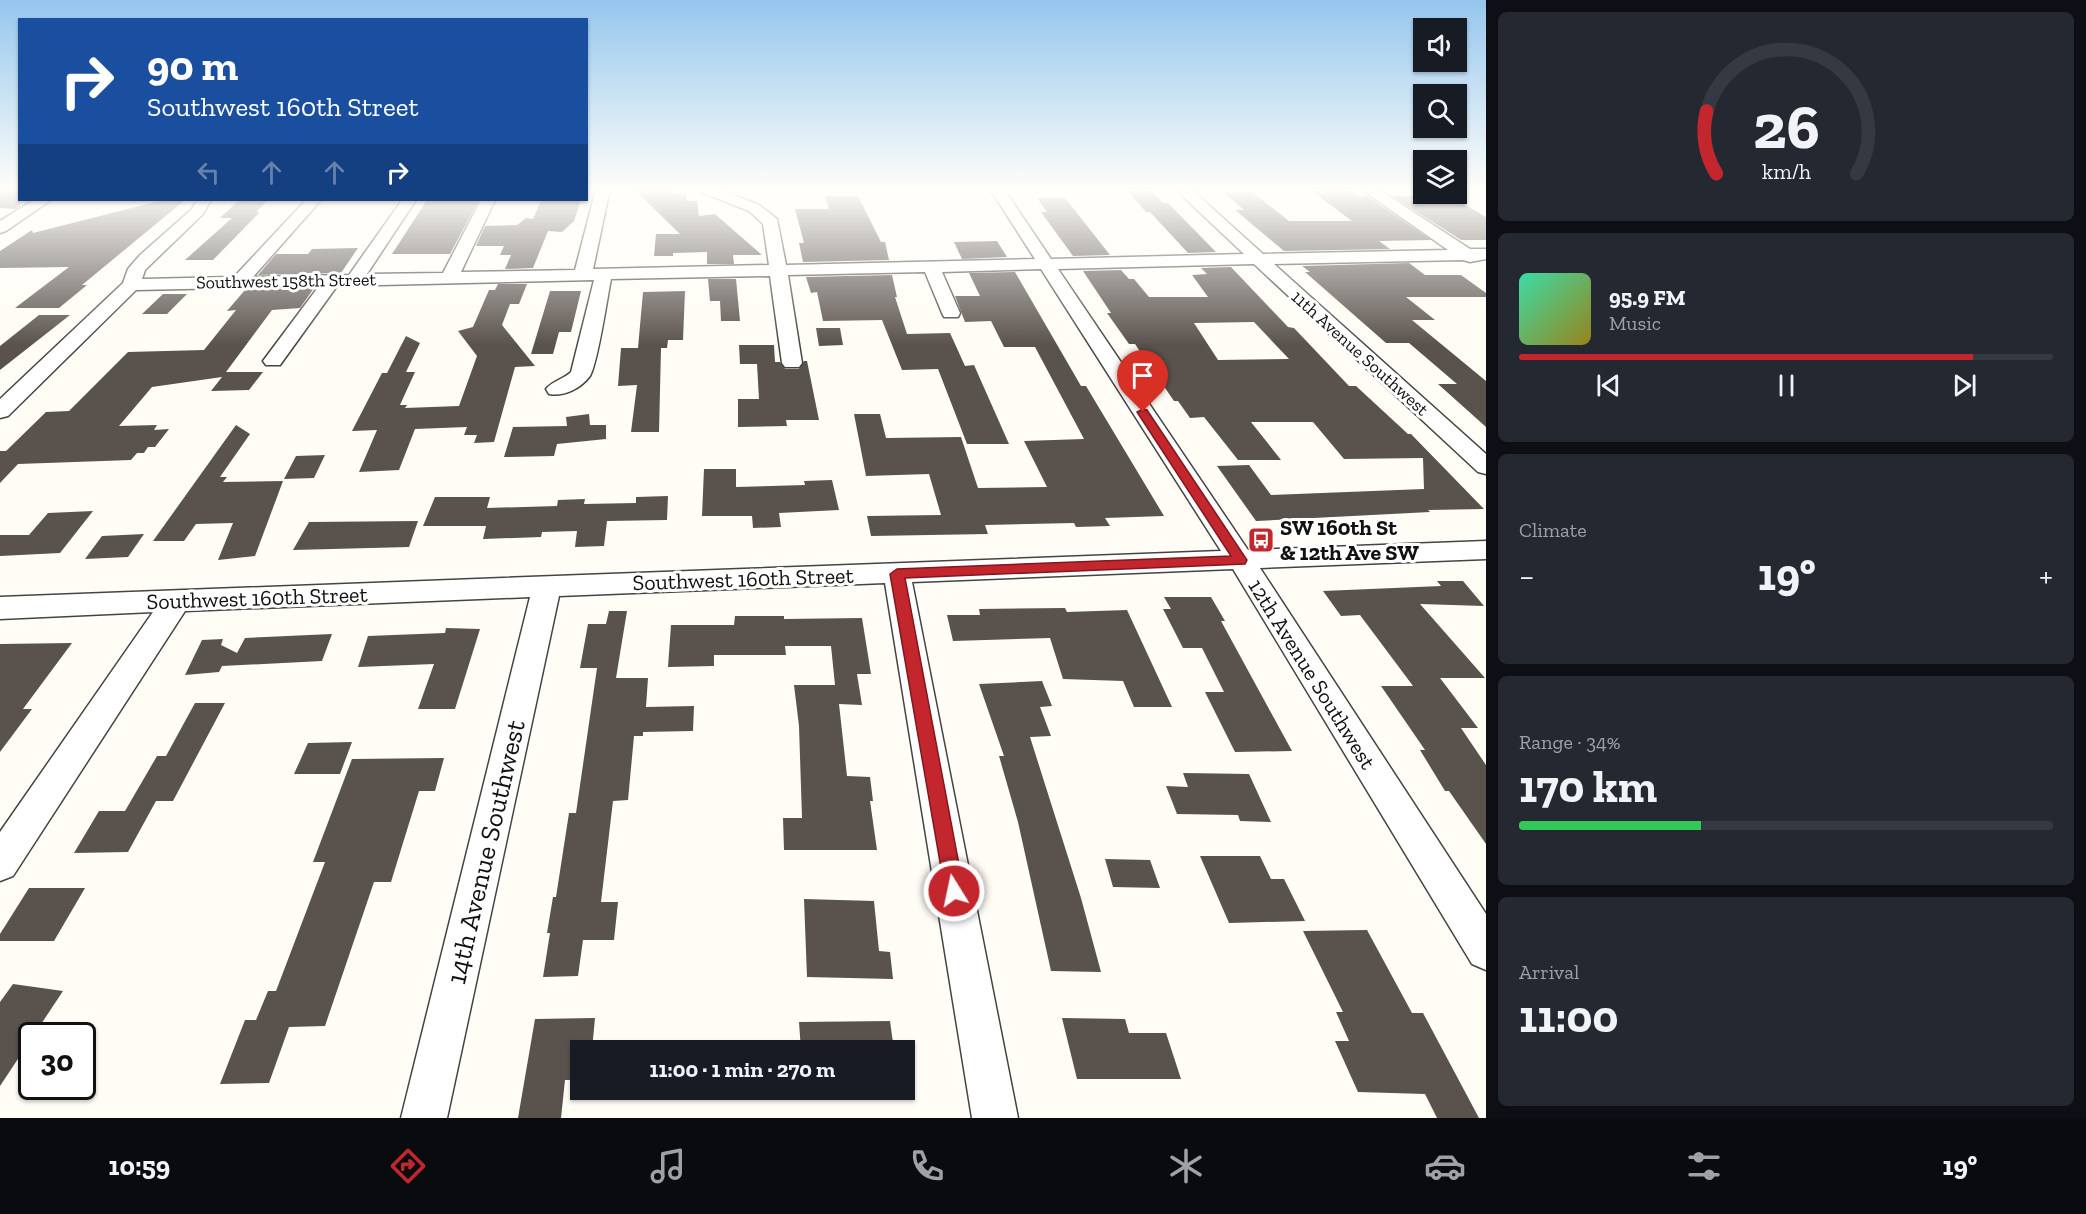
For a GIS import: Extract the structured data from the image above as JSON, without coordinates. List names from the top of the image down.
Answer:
{
  "streets": {
    "street": [
      "Southwest 158th Street",
      "11th Avenue Southwest",
      "Southwest 160th Street",
      "12th Avenue Southwest",
      "14th Avenue Southwest"
    ]
  },
  "crossings": [
    ["Southwest 158th Street", "11th Avenue Southwest"],
    ["Southwest 158th Street", "12th Avenue Southwest"],
    ["Southwest 160th Street", "12th Avenue Southwest"],
    ["Southwest 160th Street", "14th Avenue Southwest"]
  ],
  "places": {
    "bus stop": ["SW 160th St & 12th Ave SW"]
  },
  "page": {
    "turn": ["90 m", "Southwest 160th Street"],
    "song": ["95.9 FM", "Music"],
    "tile": [
      "Climate",
      ["Range · 34%", "170 km"],
      ["Arrival", "11:00"]
    ],
    "heat": ["−", "19°", "+"],
    "limit": "30",
    "trip": "11:00 · 1 min · 270 m",
    "tabs": ["10:59", "19°"],
    "gauge": ["26", "km/h"]
  }
}
